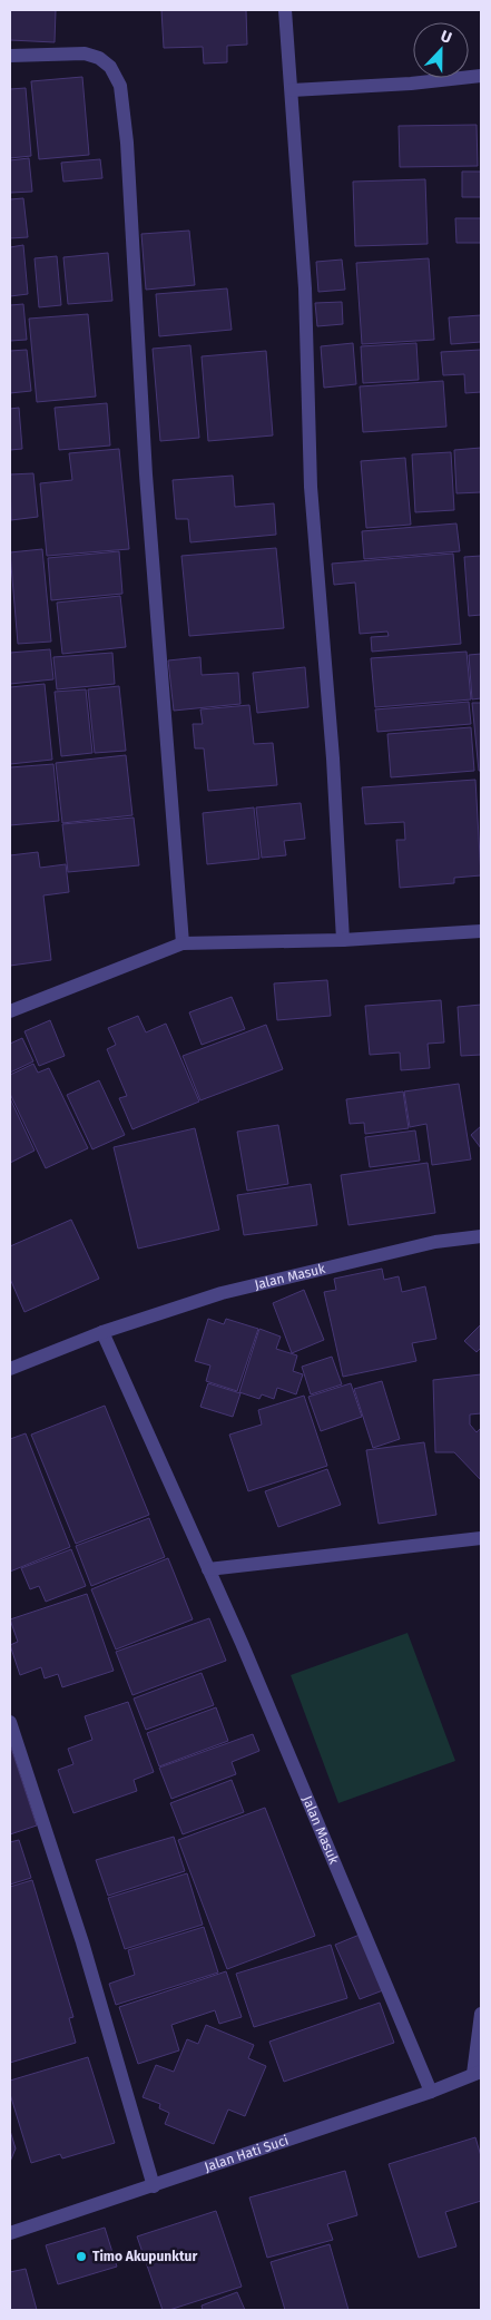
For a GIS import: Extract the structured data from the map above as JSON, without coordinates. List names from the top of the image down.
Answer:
{
  "streets": {
    "street": ["Jalan Masuk", "Jalan Hati Suci"]
  },
  "crossings": [
    ["Jalan Masuk", "Jalan Hati Suci"]
  ],
  "places": ["Timo Akupunktur"],
  "north": "top"
}
